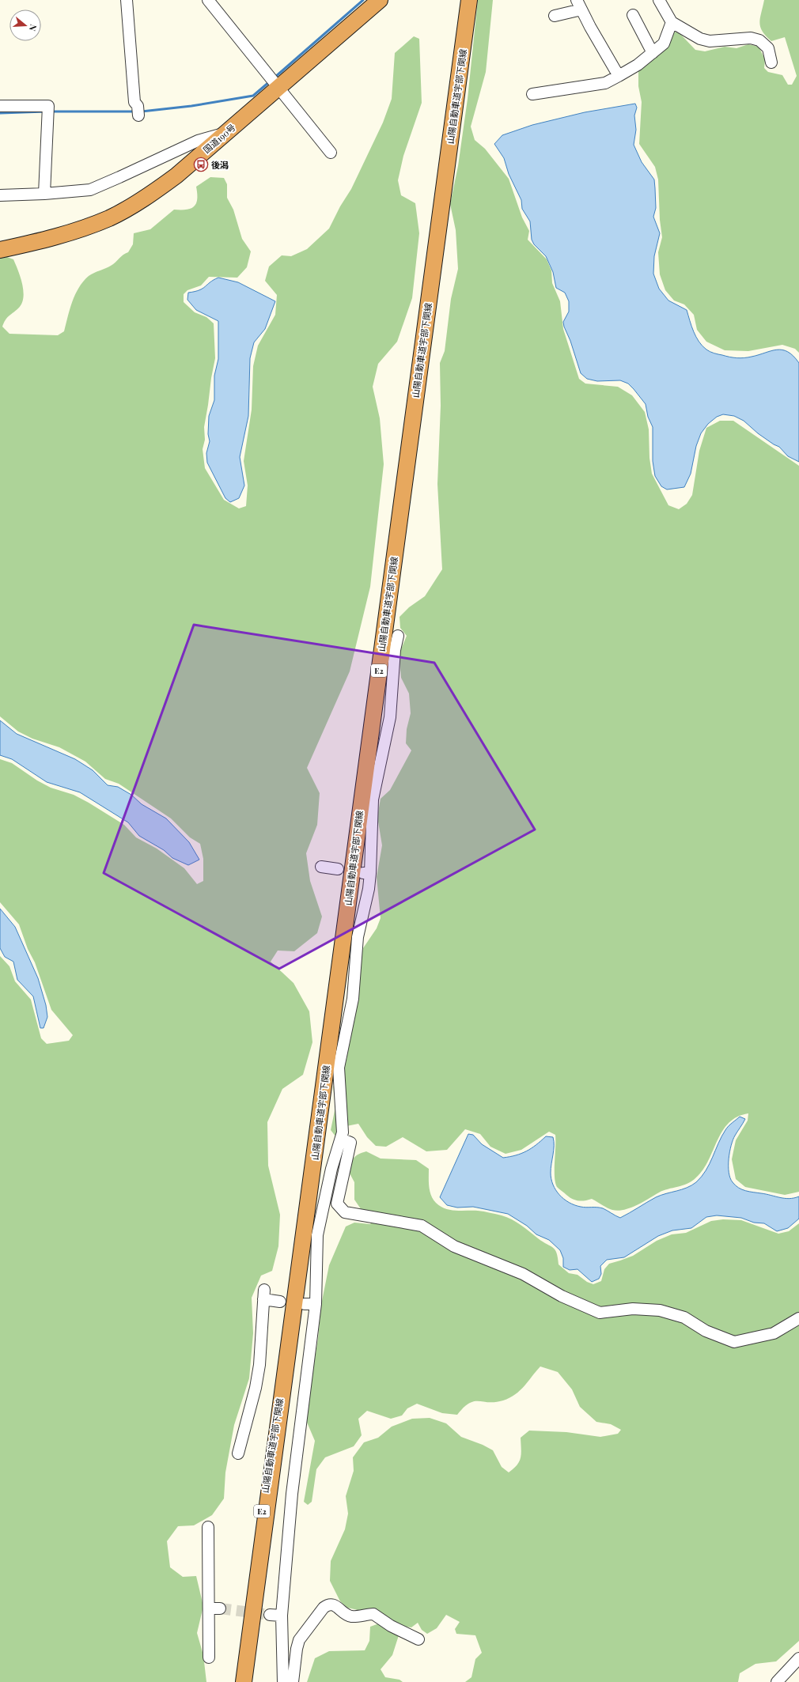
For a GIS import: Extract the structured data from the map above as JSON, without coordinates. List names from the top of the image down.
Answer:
{
  "streets": {
    "highway": ["山陽自動車道宇部下関線", "国道190号", "E2"]
  },
  "places": {
    "bus stop": ["後潟"]
  },
  "north": "right"
}
